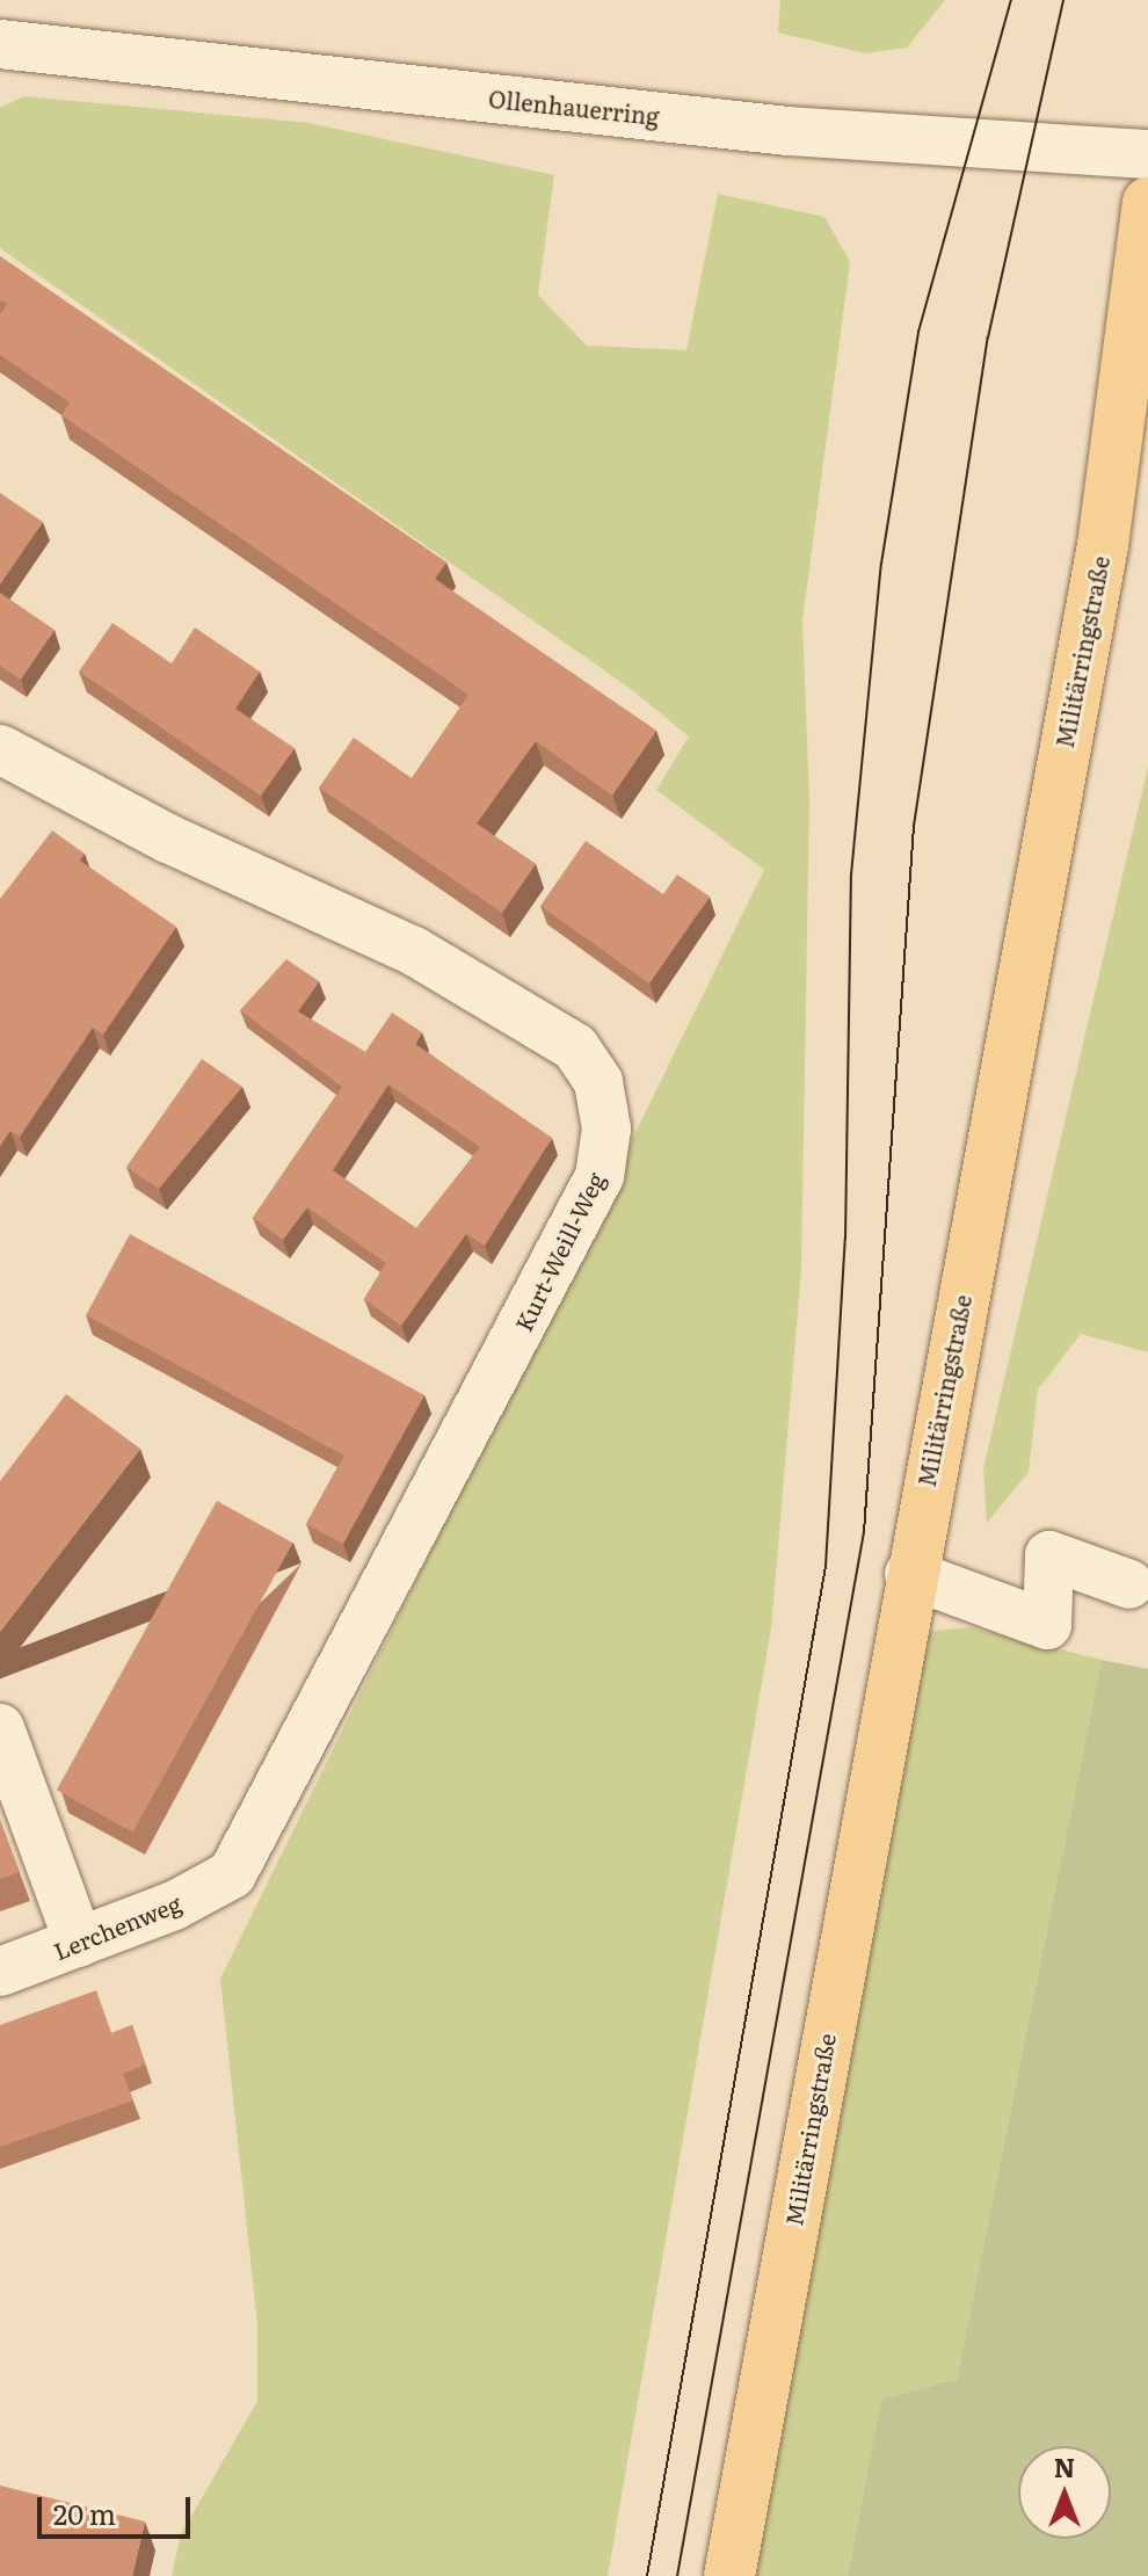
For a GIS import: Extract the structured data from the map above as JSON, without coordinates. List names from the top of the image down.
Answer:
{
  "streets": {
    "main road": ["Militärringstraße"],
    "street": ["Ollenhauerring", "Kurt-Weill-Weg", "Lerchenweg"]
  },
  "crossings": [
    ["Kurt-Weill-Weg", "Lerchenweg"]
  ],
  "scale_bar": "20 m",
  "north": "top"
}
